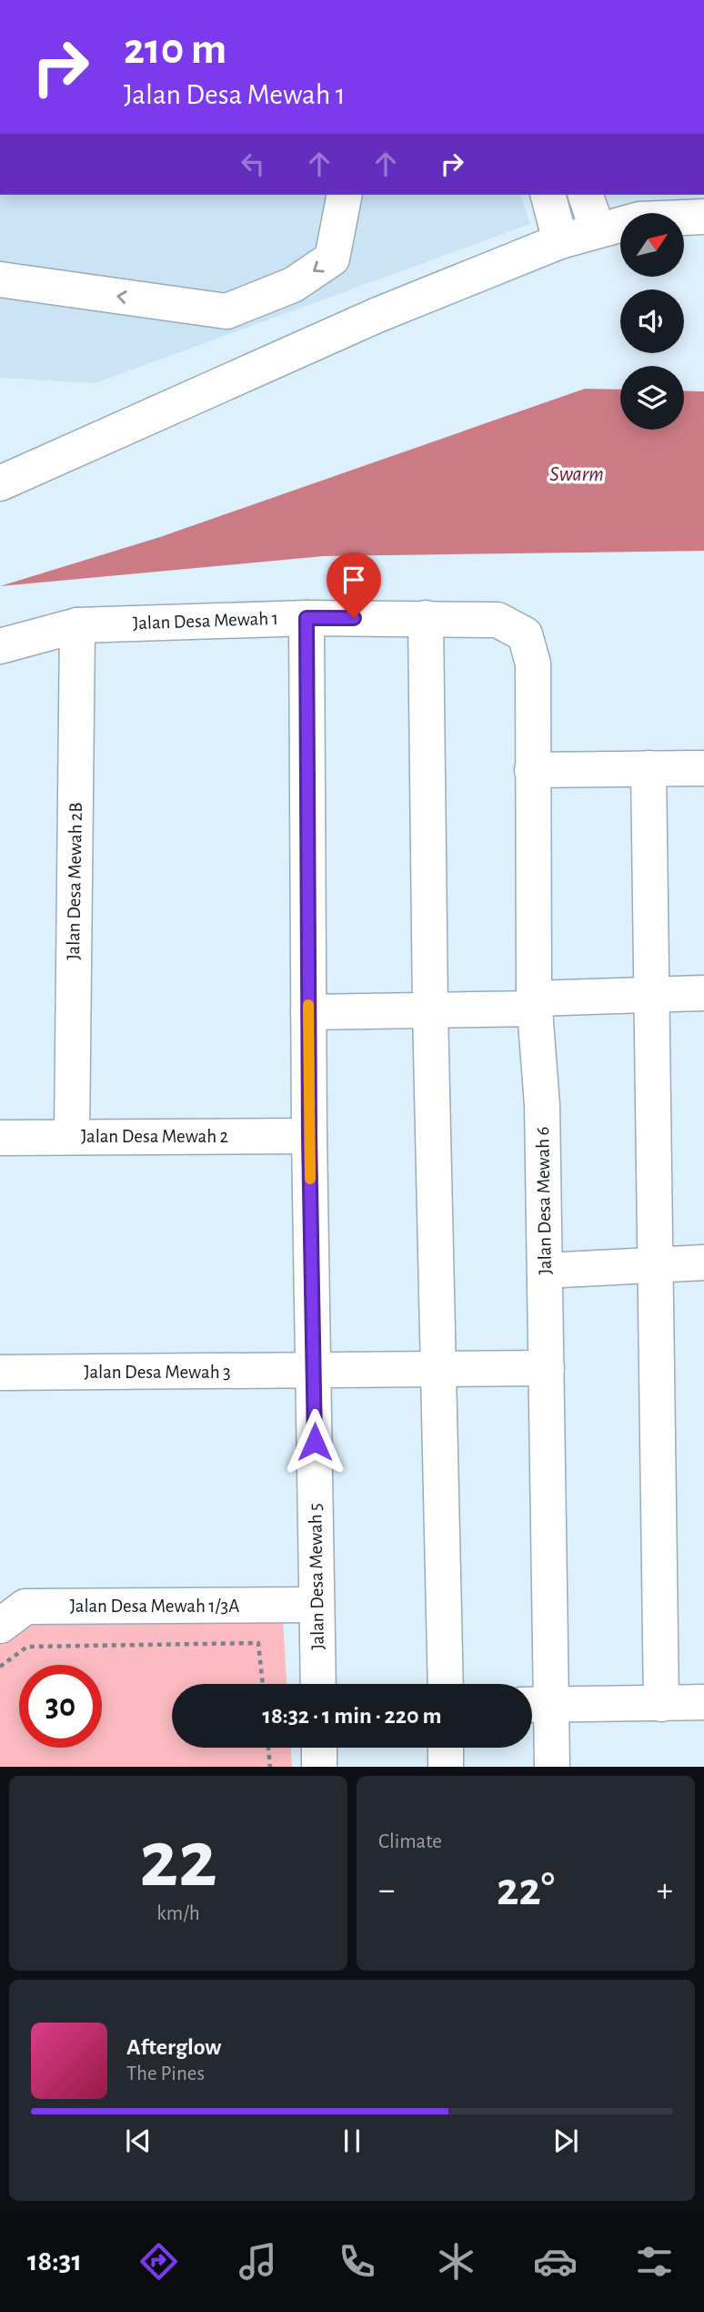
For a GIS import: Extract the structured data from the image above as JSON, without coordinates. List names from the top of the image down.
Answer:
{
  "streets": {
    "street": [
      "Jalan Desa Mewah 1",
      "Jalan Desa Mewah 2B",
      "Jalan Desa Mewah 2",
      "Jalan Desa Mewah 6",
      "Jalan Desa Mewah 3",
      "Jalan Desa Mewah 5",
      "Jalan Desa Mewah 1/3A"
    ]
  },
  "crossings": [
    ["Jalan Desa Mewah 1", "Jalan Desa Mewah 2B"],
    ["Jalan Desa Mewah 1", "Jalan Desa Mewah 6"],
    ["Jalan Desa Mewah 1", "Jalan Desa Mewah 5"],
    ["Jalan Desa Mewah 2B", "Jalan Desa Mewah 2"],
    ["Jalan Desa Mewah 2", "Jalan Desa Mewah 5"],
    ["Jalan Desa Mewah 6", "Jalan Desa Mewah 3"],
    ["Jalan Desa Mewah 3", "Jalan Desa Mewah 5"],
    ["Jalan Desa Mewah 5", "Jalan Desa Mewah 1/3A"]
  ],
  "water": ["Swarm"],
  "north": "top right",
  "page": {
    "turn": ["210 m", "Jalan Desa Mewah 1"],
    "limit": "30",
    "trip": "18:32 · 1 min · 220 m",
    "tile": [
      ["22", "km/h"],
      "Climate"
    ],
    "heat": ["−", "22°", "+"],
    "song": ["Afterglow", "The Pines"],
    "tabs": "18:31"
  }
}
